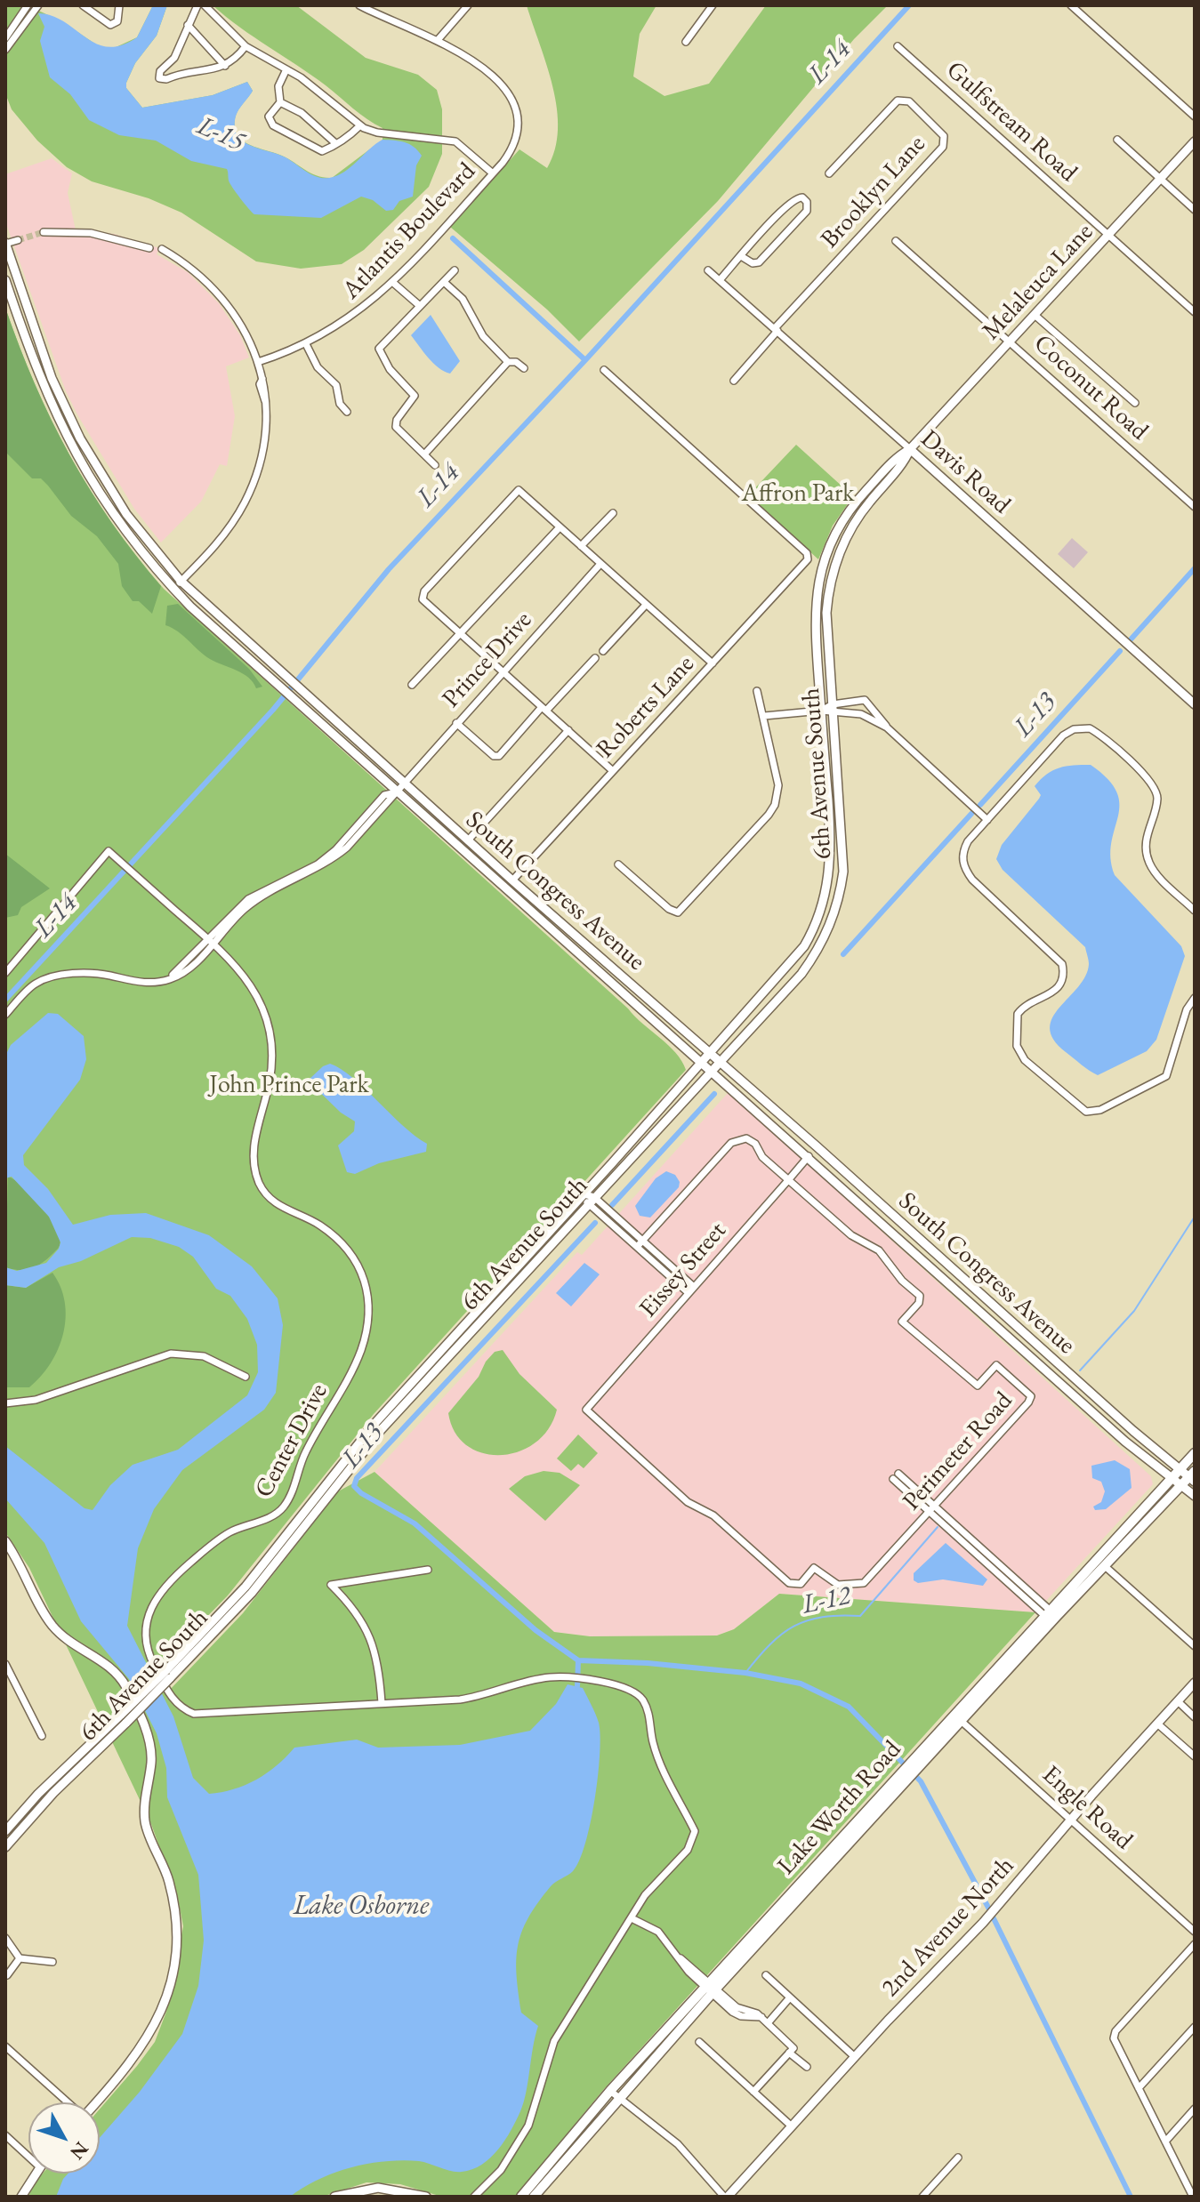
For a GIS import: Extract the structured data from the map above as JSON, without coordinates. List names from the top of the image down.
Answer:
{
  "streets": {
    "main road": ["Lake Worth Road"],
    "street": [
      "Gulfstream Road",
      "Brooklyn Lane",
      "Atlantis Boulevard",
      "Melaleuca Lane",
      "Coconut Road",
      "Davis Road",
      "Prince Drive",
      "Roberts Lane",
      "6th Avenue South",
      "South Congress Avenue",
      "Eissey Street",
      "Center Drive",
      "Perimeter Road",
      "Engle Road",
      "2nd Avenue North"
    ]
  },
  "crossings": [
    ["Gulfstream Road", "Melaleuca Lane"],
    ["Brooklyn Lane", "Davis Road"],
    ["Melaleuca Lane", "Coconut Road"],
    ["Melaleuca Lane", "Davis Road"],
    ["Melaleuca Lane", "6th Avenue South"],
    ["Prince Drive", "South Congress Avenue"],
    ["Prince Drive", "Center Drive"],
    ["Roberts Lane", "South Congress Avenue"],
    ["6th Avenue South", "South Congress Avenue"],
    ["South Congress Avenue", "Eissey Street"],
    ["South Congress Avenue", "Lake Worth Road"],
    ["Eissey Street", "Perimeter Road"],
    ["Lake Worth Road", "Engle Road"],
    ["Engle Road", "2nd Avenue North"]
  ],
  "water": [
    "L-14",
    "L-15",
    "L-13",
    "L-12",
    "Lake Osborne"
  ],
  "parks": ["Affron Park", "John Prince Park"],
  "north": "bottom right"
}
